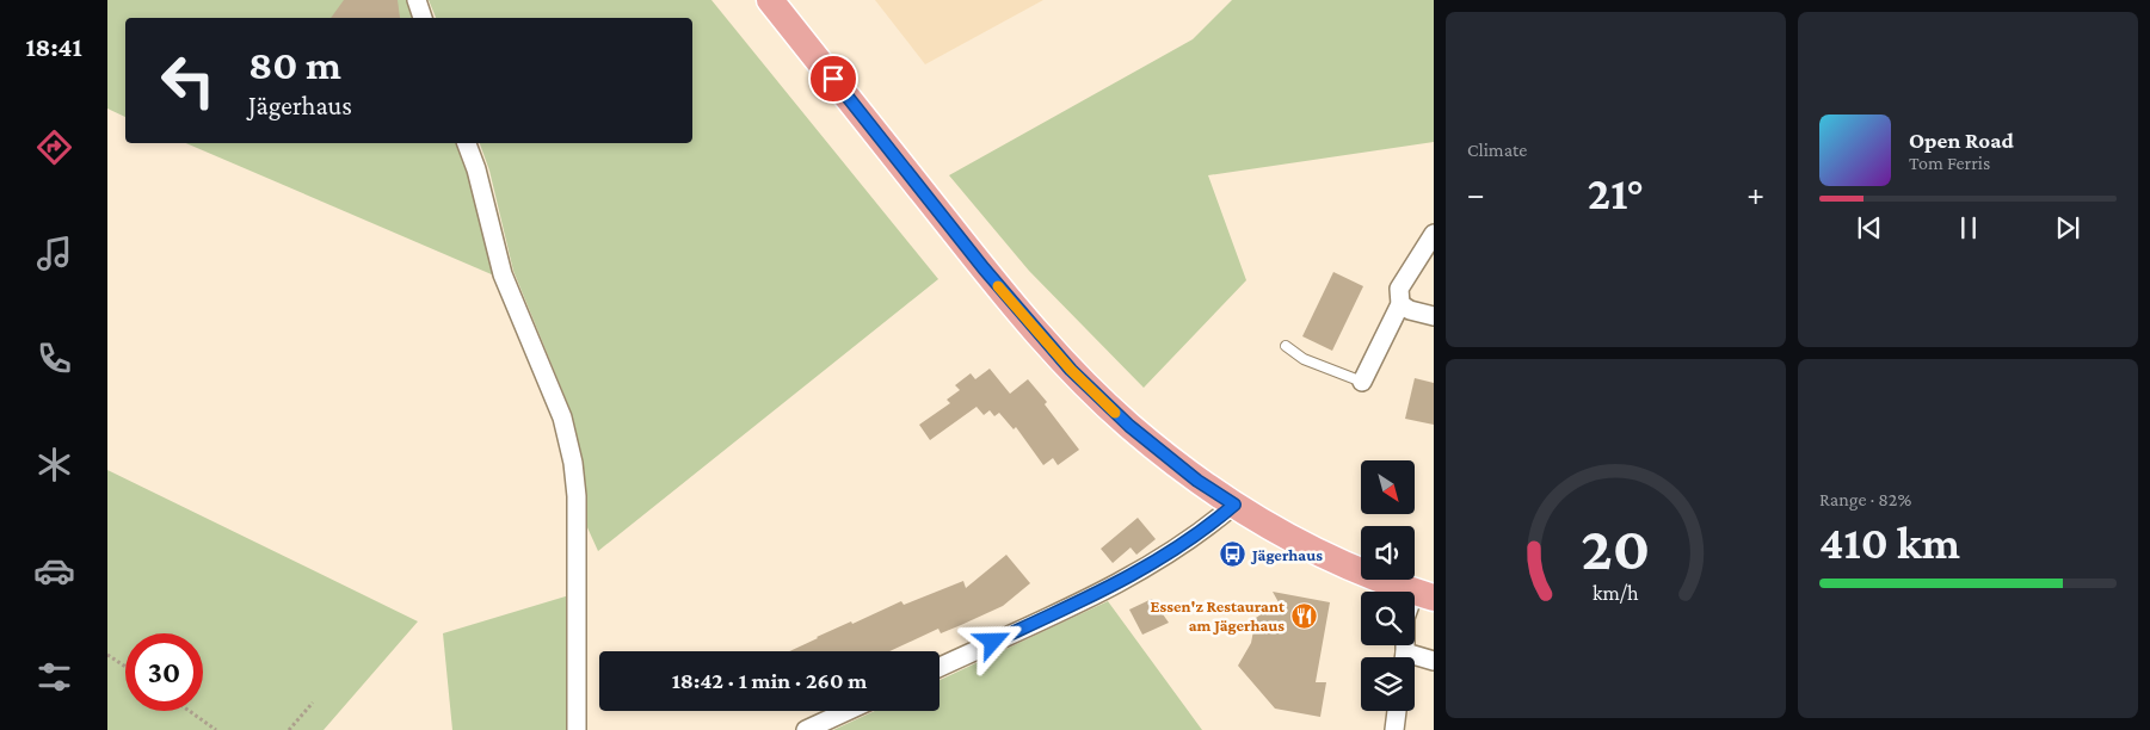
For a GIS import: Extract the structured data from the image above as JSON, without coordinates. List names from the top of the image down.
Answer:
{
  "places": {
    "bus stop": ["Jägerhaus"],
    "restaurant": ["Essen'z Restaurant am Jägerhaus"]
  },
  "north": "bottom right",
  "page": {
    "tabs": "18:41",
    "tile": [
      "Climate",
      ["Range · 82%", "410 km"]
    ],
    "turn": ["80 m", "Jägerhaus"],
    "song": ["Open Road", "Tom Ferris"],
    "heat": ["−", "21°", "+"],
    "limit": "30",
    "trip": "18:42 · 1 min · 260 m",
    "gauge": ["20", "km/h"]
  }
}
